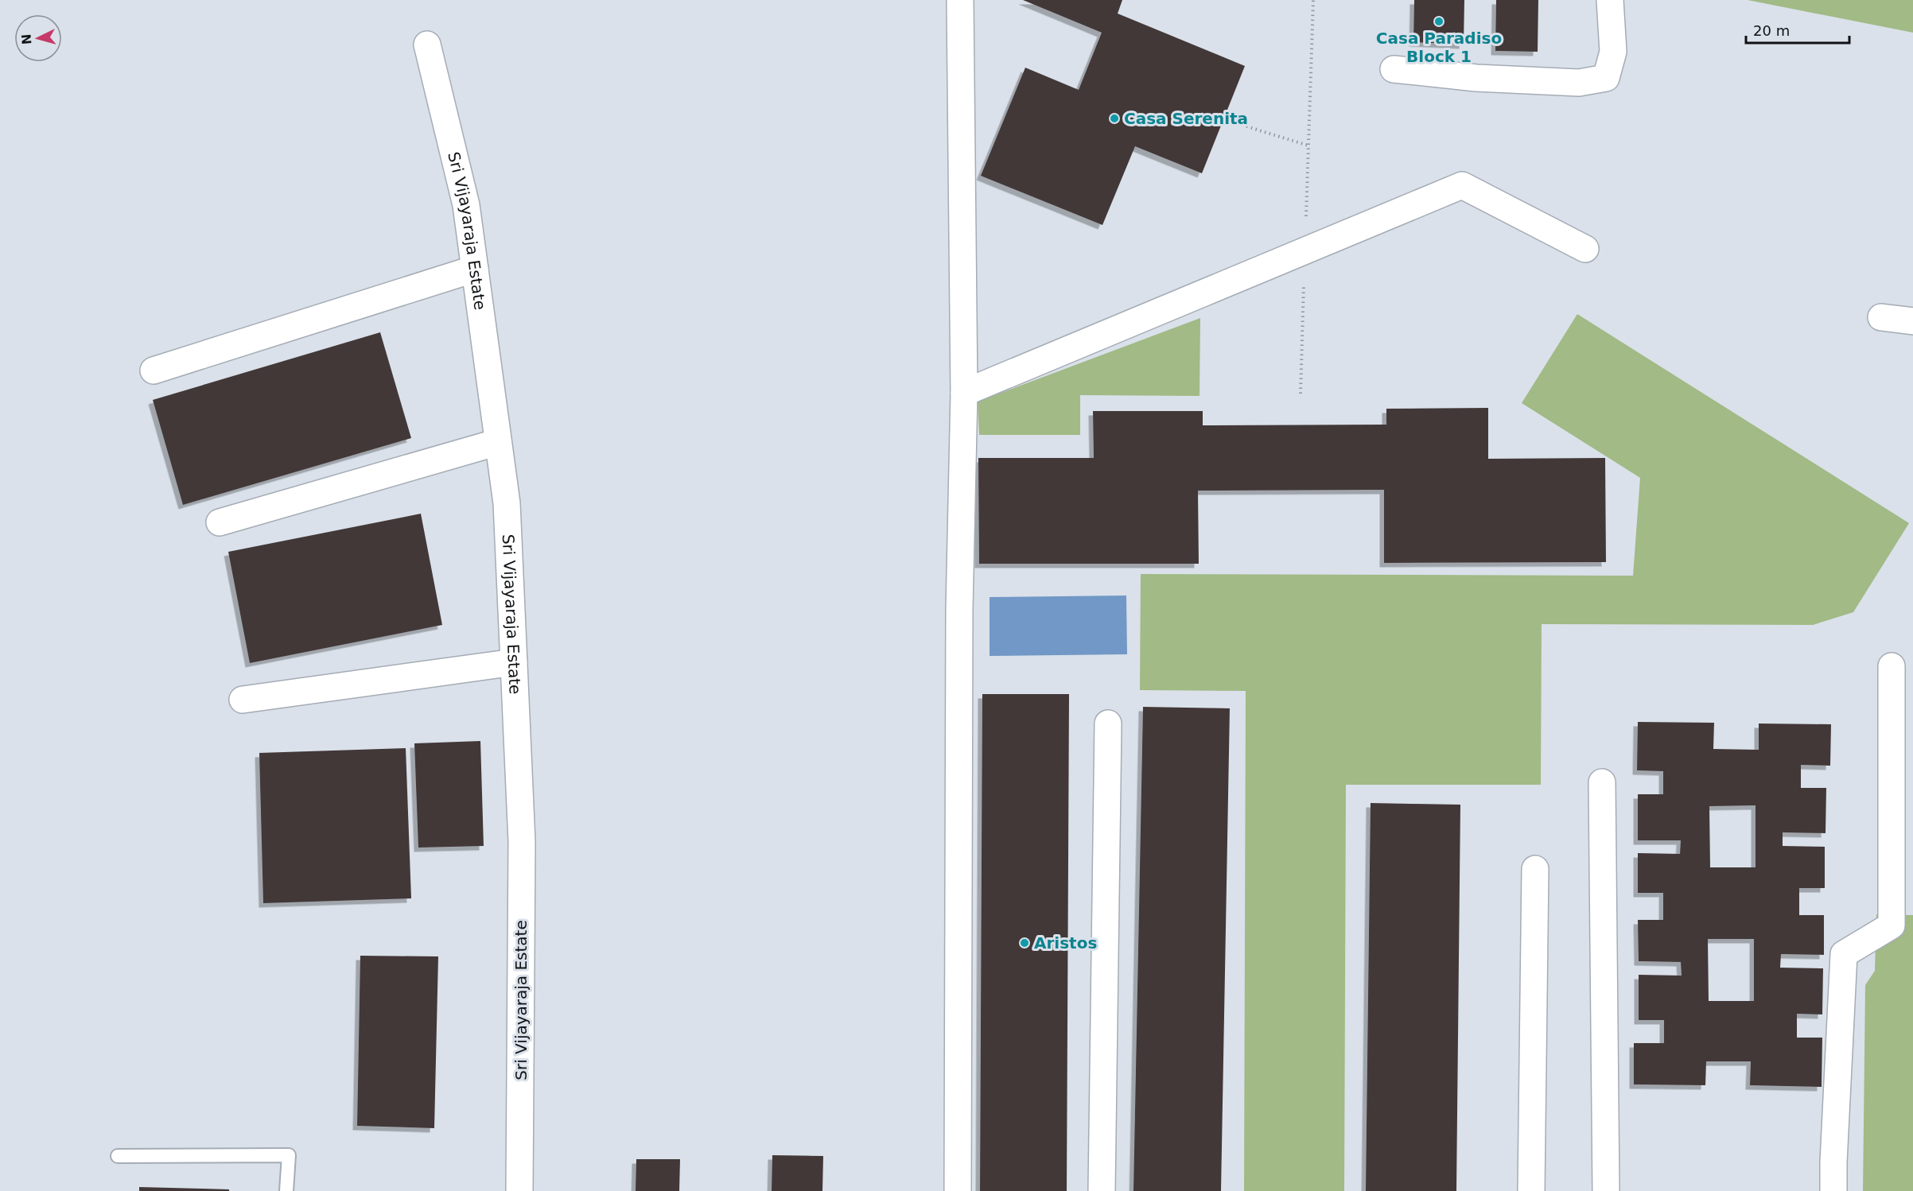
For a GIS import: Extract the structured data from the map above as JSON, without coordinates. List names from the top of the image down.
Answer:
{
  "streets": {
    "street": ["Sri Vijayaraja Estate"]
  },
  "places": ["Casa Paradiso Block 1", "Casa Serenita", "Aristos"],
  "scale_bar": "20 m",
  "north": "left"
}
